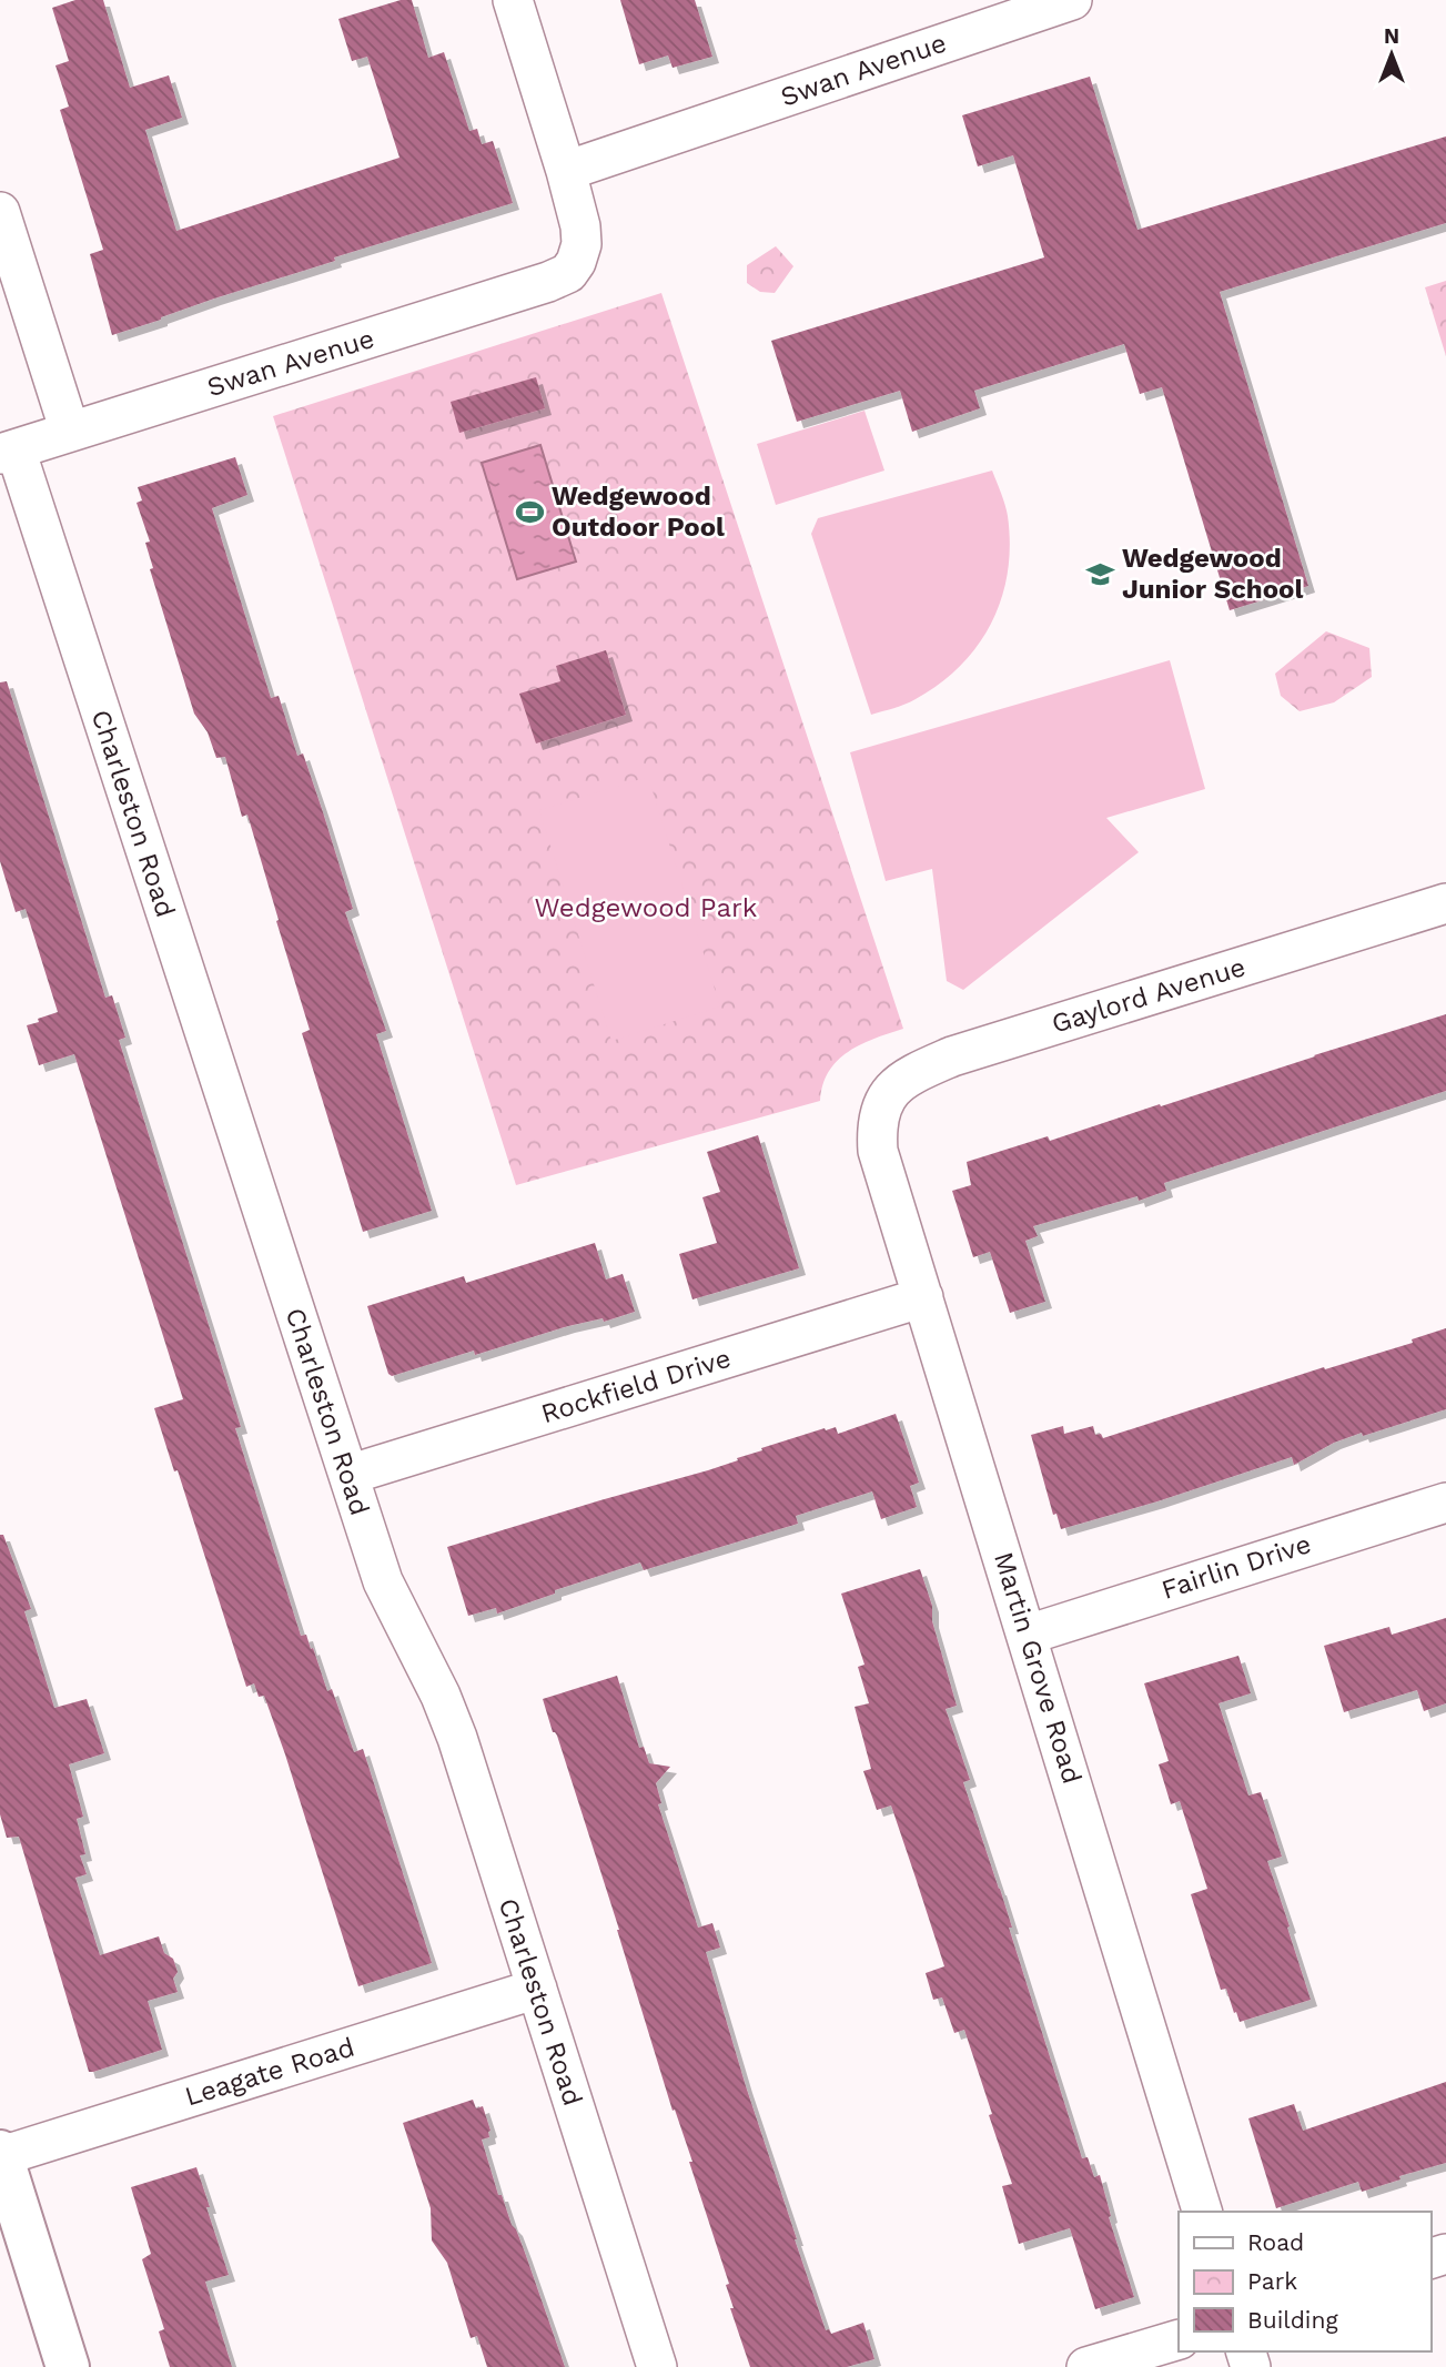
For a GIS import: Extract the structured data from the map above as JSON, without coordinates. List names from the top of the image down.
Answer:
{
  "streets": {
    "street": [
      "Swan Avenue",
      "Charleston Road",
      "Gaylord Avenue",
      "Rockfield Drive",
      "Fairlin Drive",
      "Martin Grove Road",
      "Leagate Road"
    ]
  },
  "crossings": [
    ["Swan Avenue", "Charleston Road"],
    ["Charleston Road", "Rockfield Drive"],
    ["Charleston Road", "Leagate Road"],
    ["Gaylord Avenue", "Martin Grove Road"],
    ["Rockfield Drive", "Martin Grove Road"],
    ["Fairlin Drive", "Martin Grove Road"]
  ],
  "parks": ["Wedgewood Park"],
  "places": {
    "sports": ["Wedgewood Outdoor Pool"],
    "school or university": ["Wedgewood Junior School"]
  },
  "legend": ["Road", "Park", "Building"],
  "north": "top"
}
